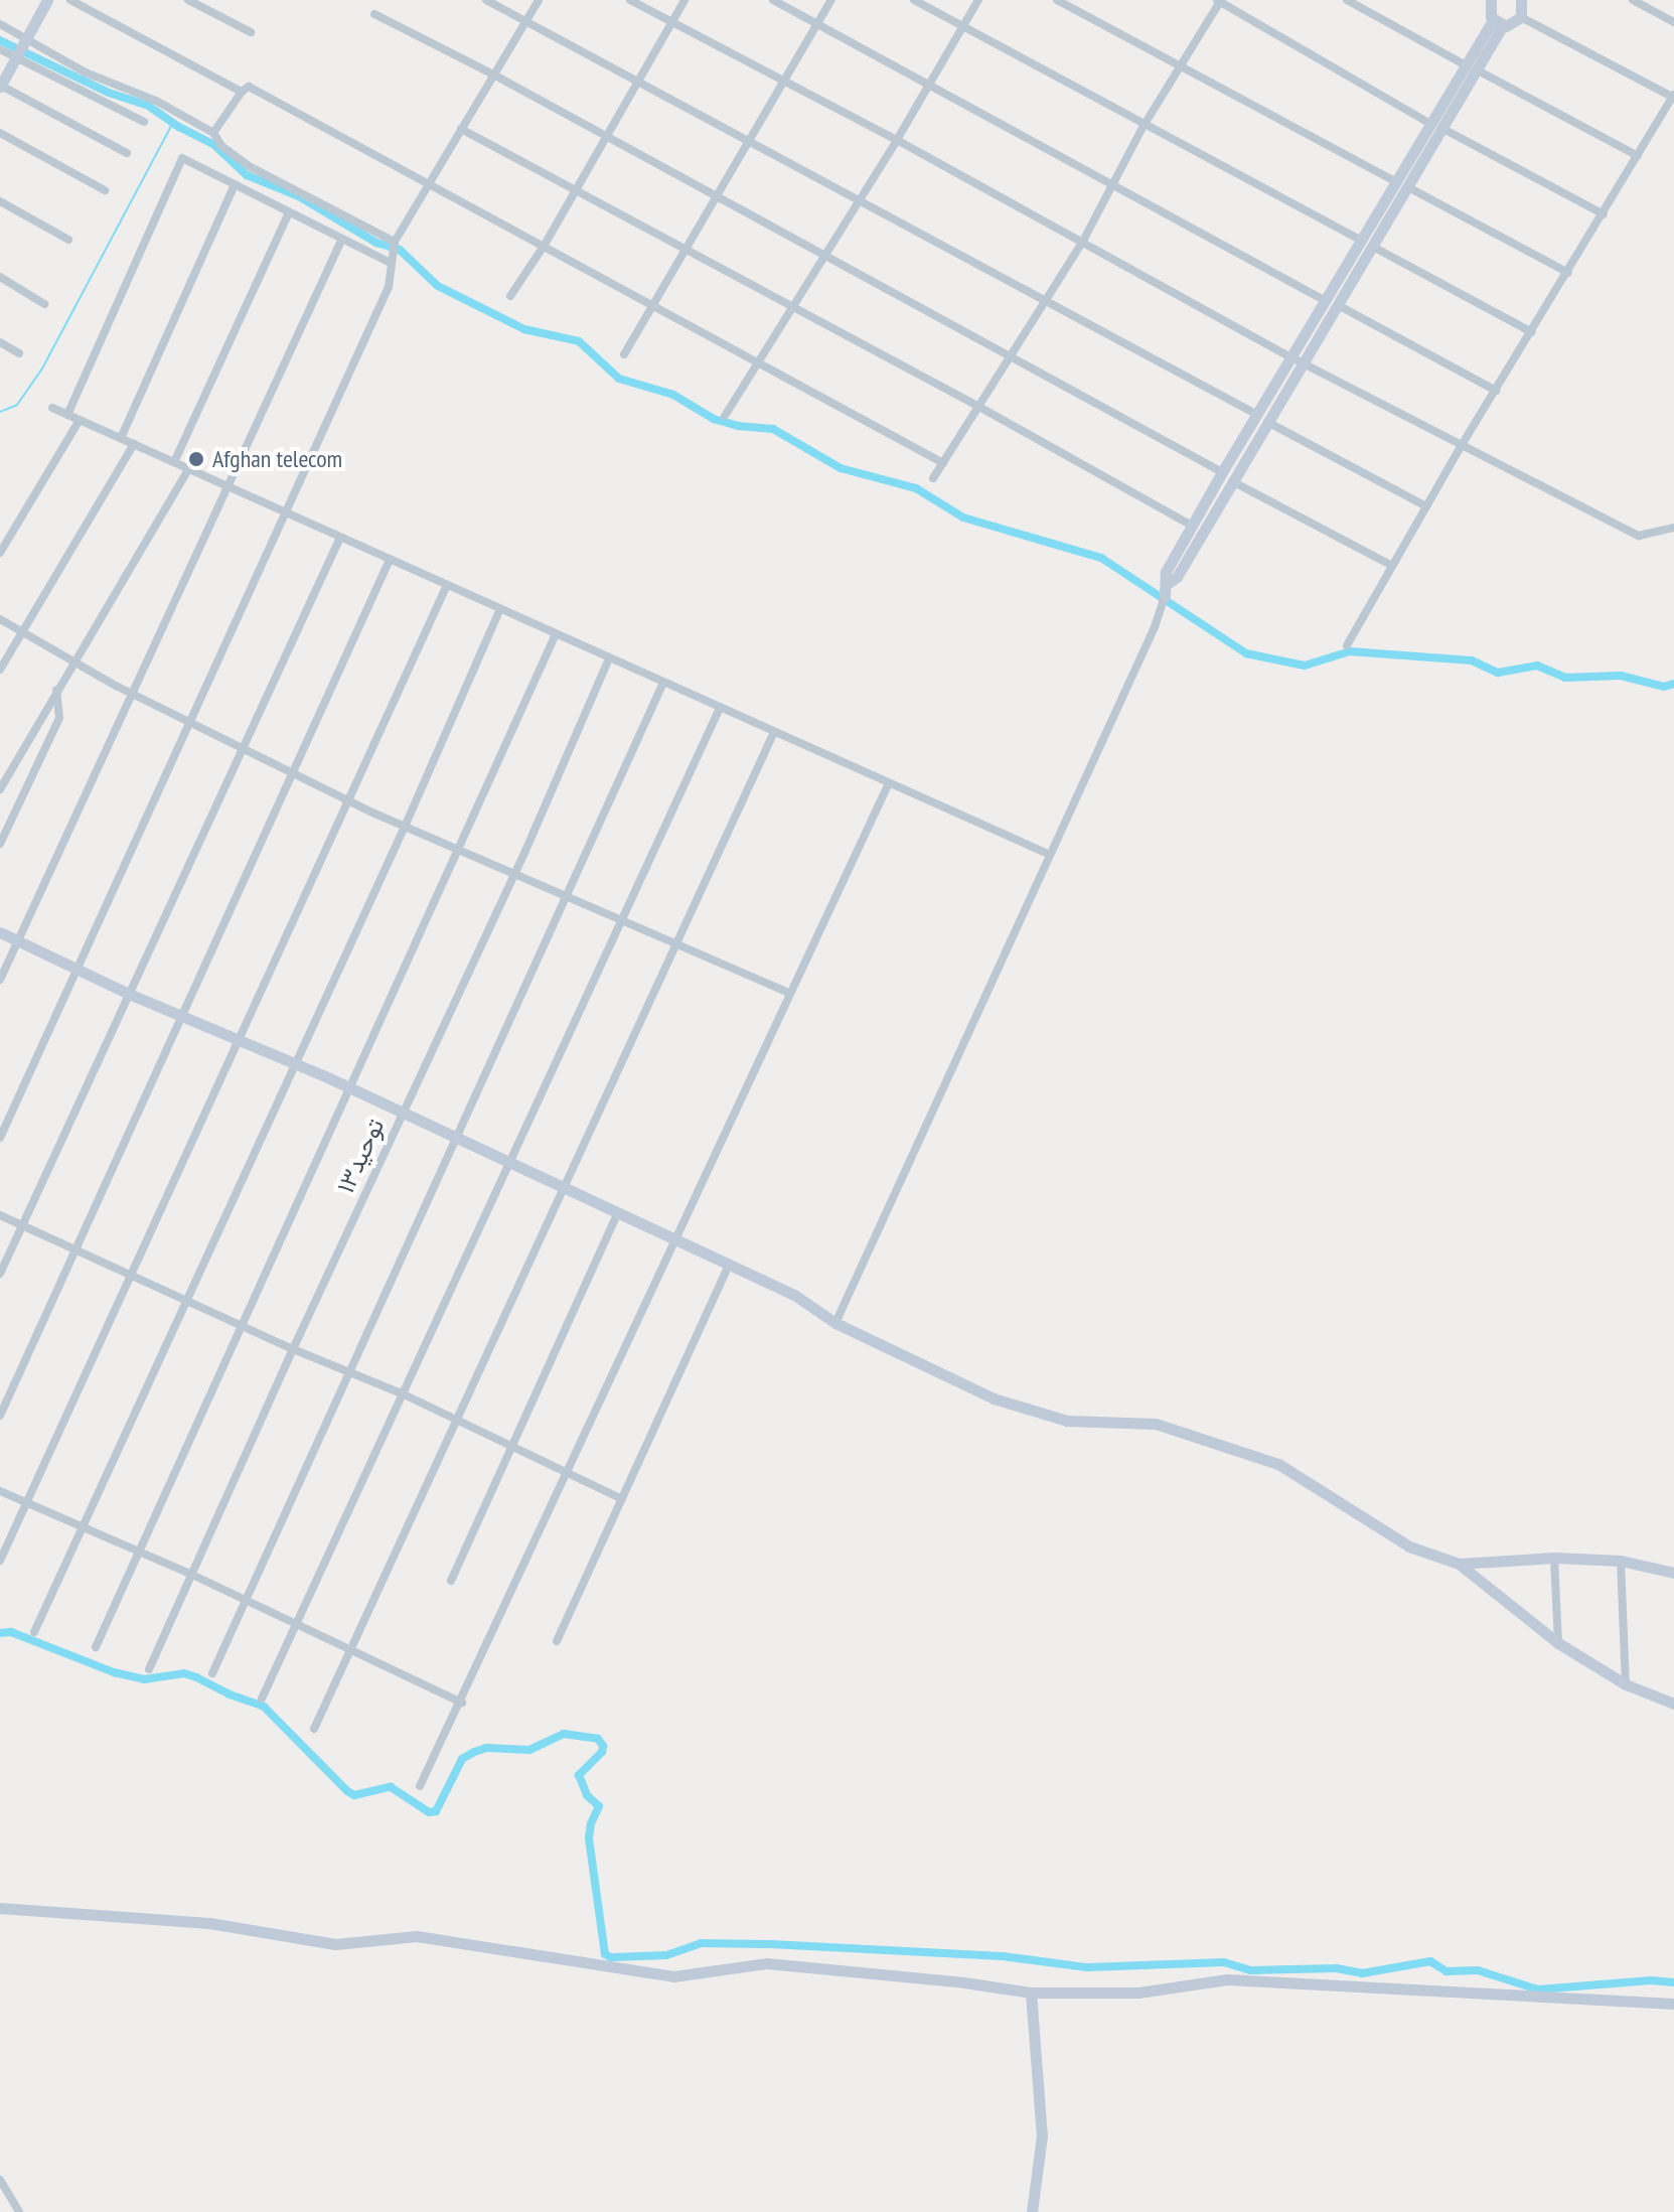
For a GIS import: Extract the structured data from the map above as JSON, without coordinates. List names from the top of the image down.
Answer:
{
  "streets": {
    "street": ["توحید۱۳"]
  },
  "places": ["Afghan telecom"]
}
